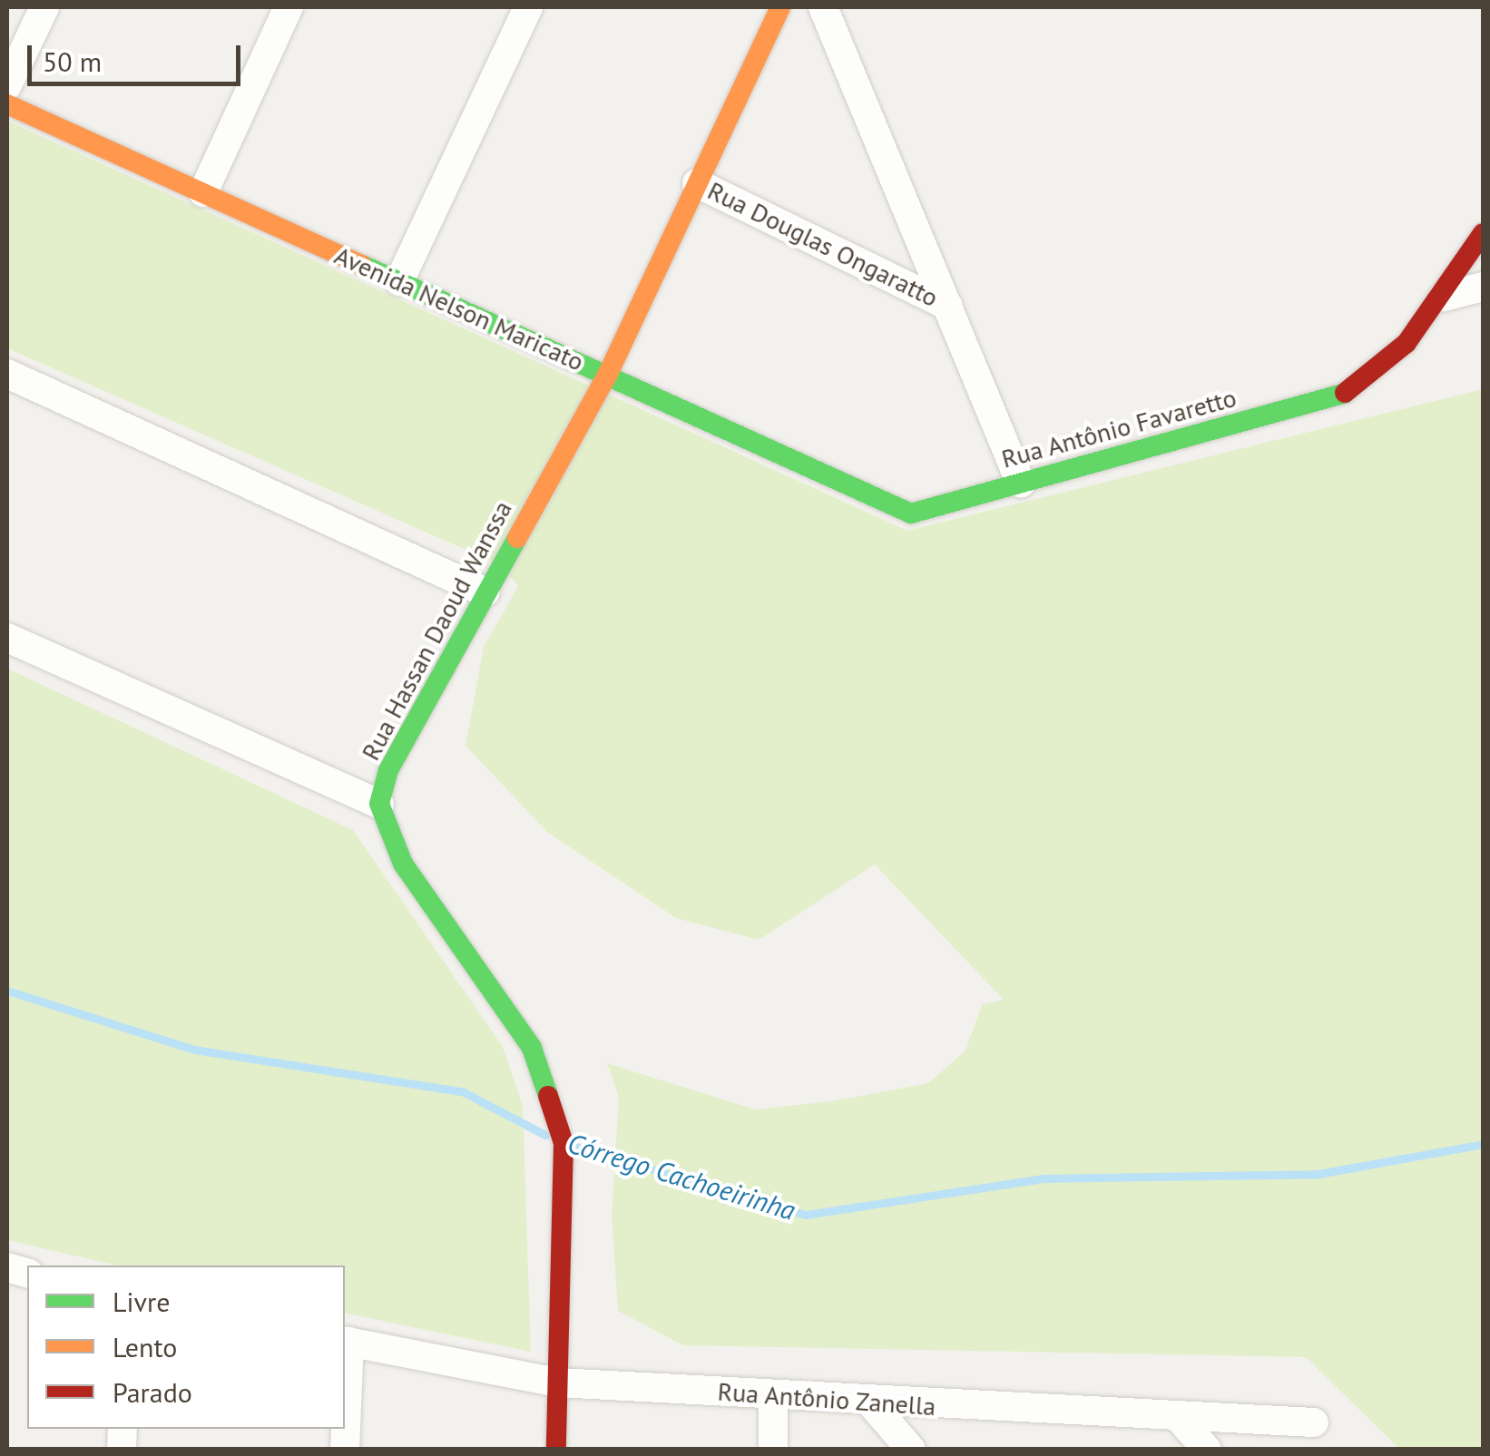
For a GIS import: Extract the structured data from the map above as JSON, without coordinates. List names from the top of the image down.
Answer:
{
  "streets": {
    "street": [
      "Rua Douglas Ongaratto",
      "Avenida Nelson Maricato",
      "Rua Antônio Favaretto",
      "Rua Hassan Daoud Wanssa",
      "Rua Antônio Zanella"
    ]
  },
  "crossings": [
    ["Rua Douglas Ongaratto", "Rua Hassan Daoud Wanssa"],
    ["Avenida Nelson Maricato", "Rua Antônio Favaretto"],
    ["Avenida Nelson Maricato", "Rua Hassan Daoud Wanssa"]
  ],
  "water": ["Córrego Cachoeirinha"],
  "legend": ["Livre", "Lento", "Parado"],
  "scale_bar": "50 m"
}
